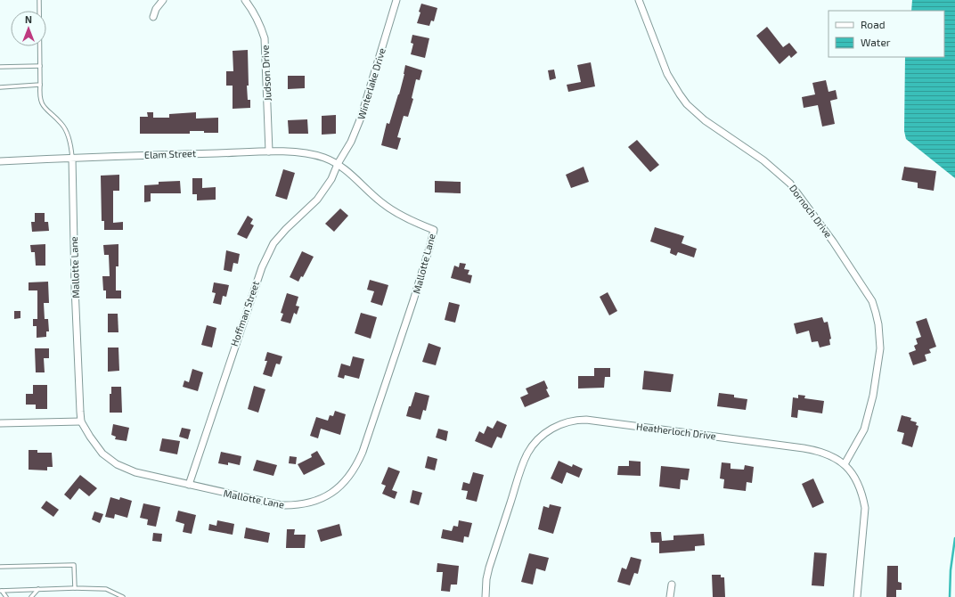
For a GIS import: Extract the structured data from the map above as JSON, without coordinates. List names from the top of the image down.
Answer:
{
  "streets": {
    "street": [
      "Judson Drive",
      "Winterlake Drive",
      "Elam Street",
      "Dornoch Drive",
      "Mallotte Lane",
      "Hoffman Street",
      "Heatherloch Drive"
    ]
  },
  "crossings": [
    ["Judson Drive", "Elam Street"],
    ["Winterlake Drive", "Elam Street"],
    ["Winterlake Drive", "Mallotte Lane"],
    ["Winterlake Drive", "Hoffman Street"],
    ["Elam Street", "Mallotte Lane"],
    ["Elam Street", "Hoffman Street"],
    ["Dornoch Drive", "Heatherloch Drive"],
    ["Mallotte Lane", "Hoffman Street"]
  ],
  "legend": ["Road", "Water"],
  "north": "top"
}
